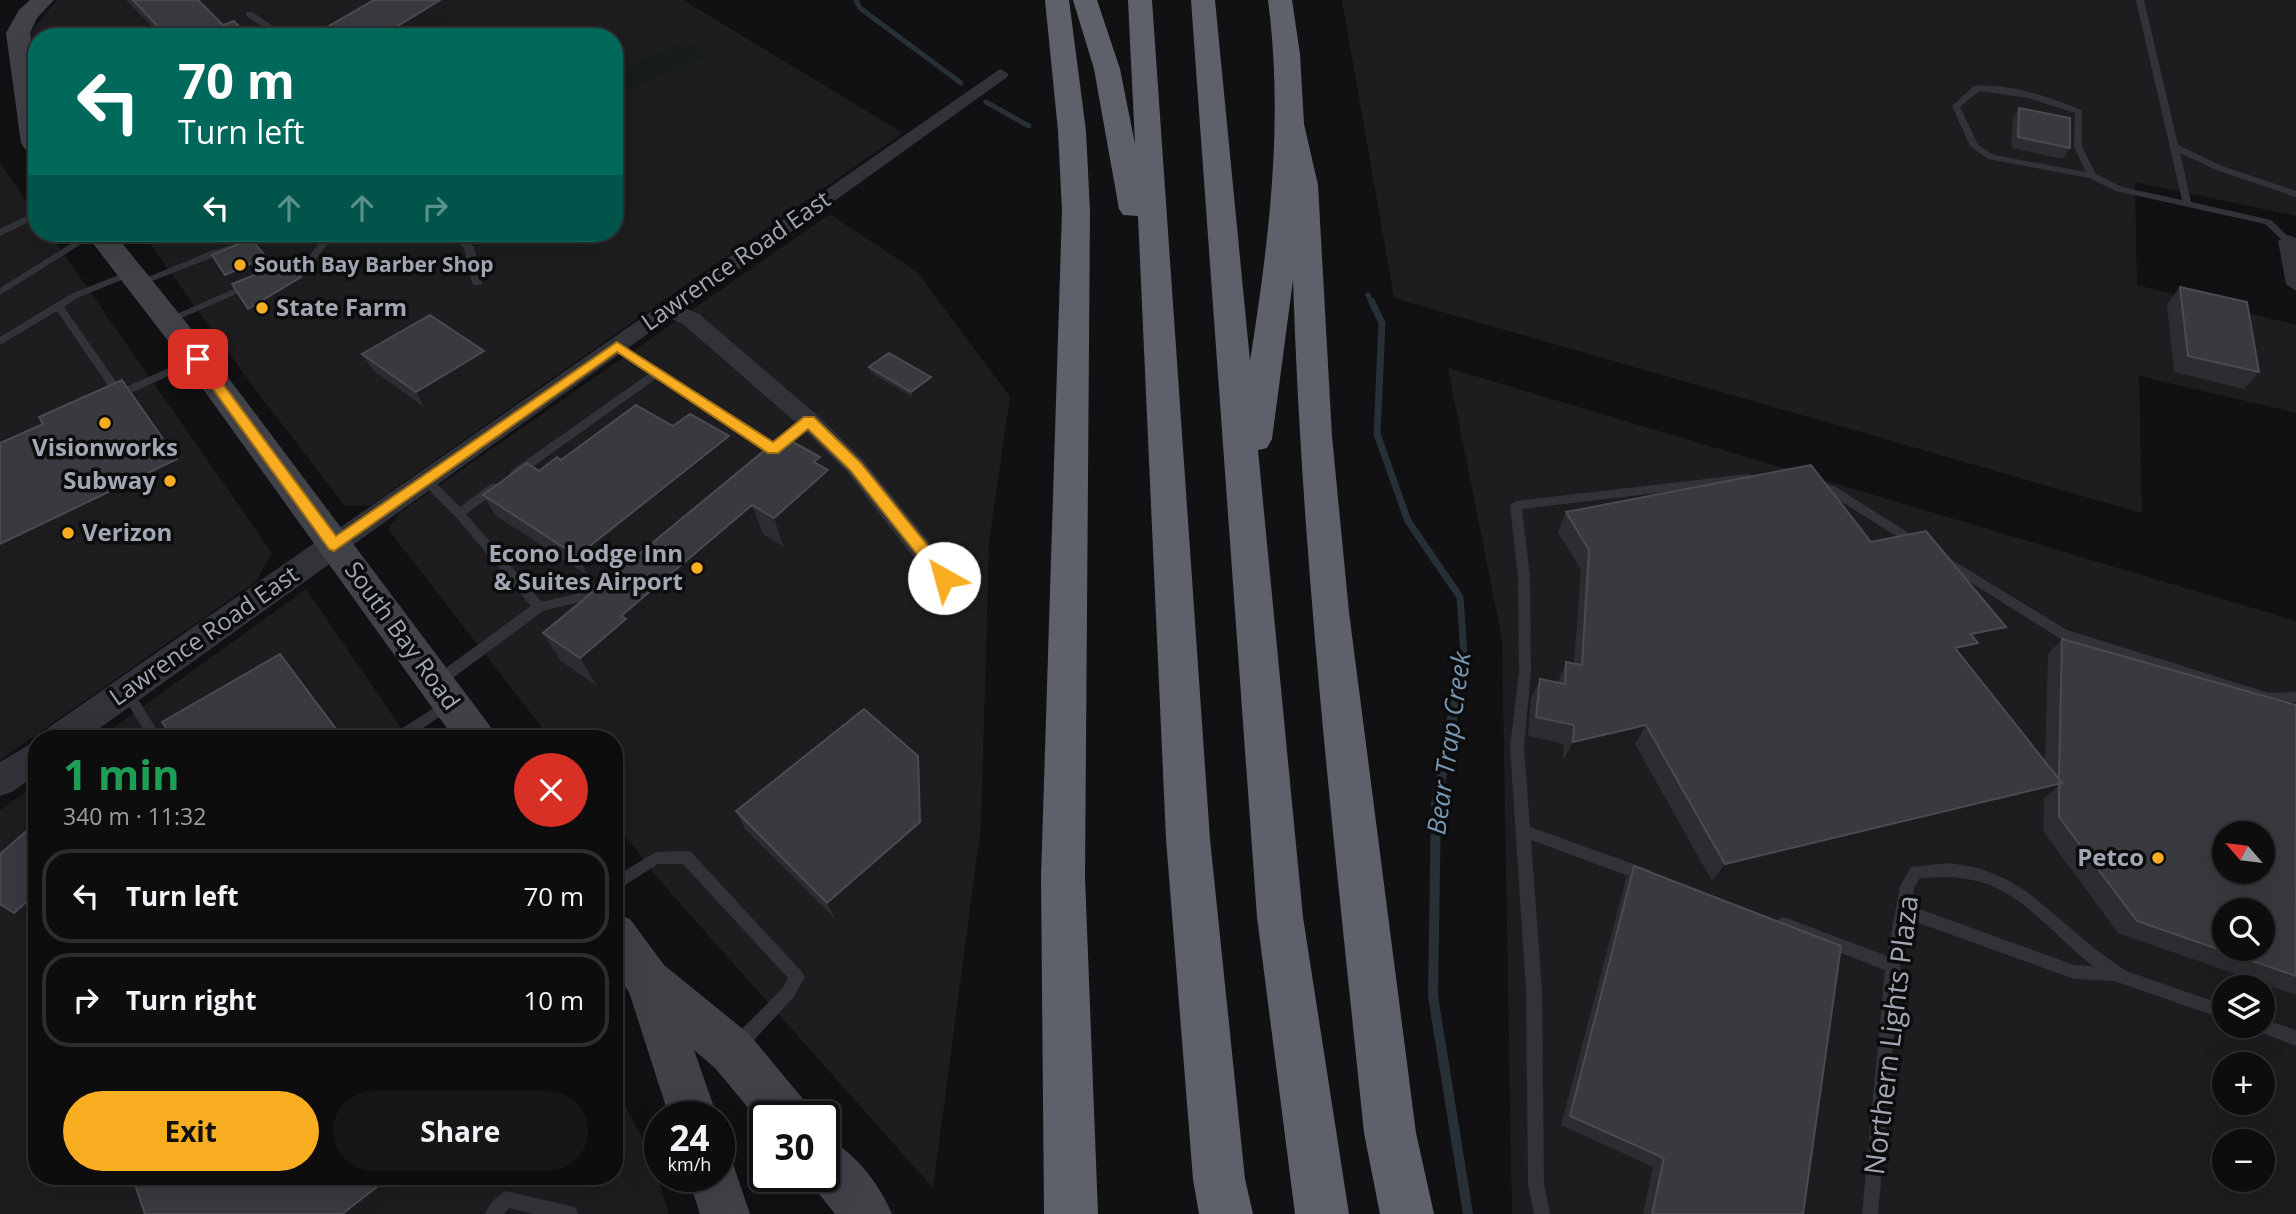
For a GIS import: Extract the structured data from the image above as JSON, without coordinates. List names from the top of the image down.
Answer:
{
  "streets": {
    "main road": ["South Bay Road"],
    "street": ["Lawrence Road East"],
    "lane": ["Northern Lights Plaza"]
  },
  "crossings": [
    ["Lawrence Road East", "South Bay Road"]
  ],
  "water": ["Bear Trap Creek"],
  "places": [
    "South Bay Barber Shop",
    "State Farm",
    "Visionworks",
    "Subway",
    "Verizon",
    "Econo Lodge Inn & Suites Airport",
    "Petco"
  ],
  "north": "top left",
  "page": {
    "turn": ["70 m", "Turn left"],
    "heading": ["1 min", "340 m · 11:32"],
    "map_buttons": ["+", "−"],
    "list": [
      {
        "name": "Turn left",
        "value": "70 m"
      },
      {
        "name": "Turn right",
        "value": "10 m"
      }
    ],
    "buttons": ["Exit", "Share"],
    "speed": "24 km/h",
    "limit": "30"
  }
}
